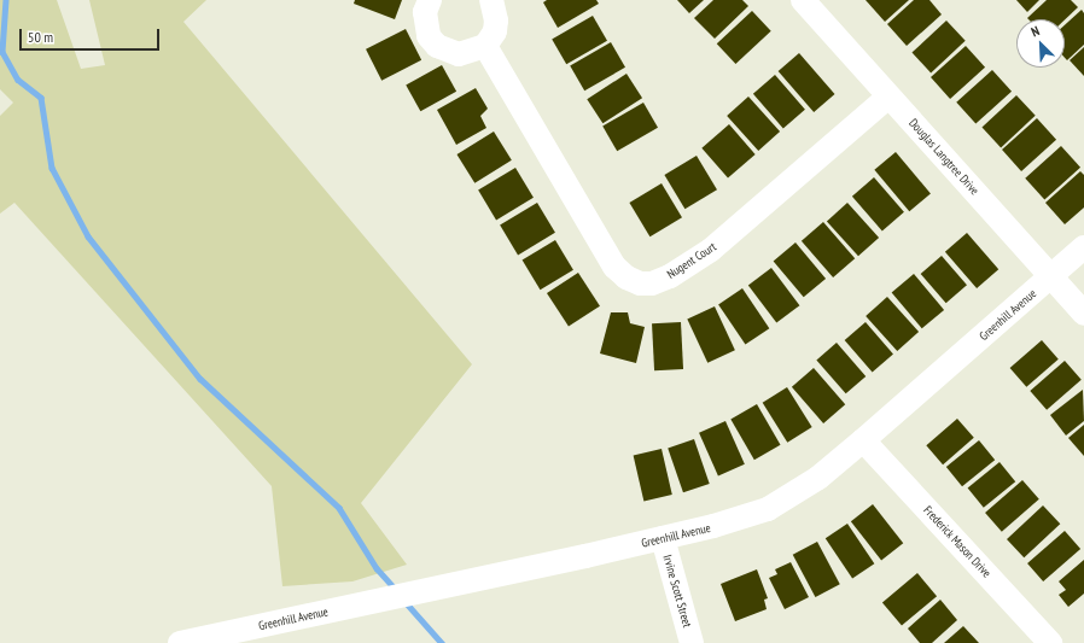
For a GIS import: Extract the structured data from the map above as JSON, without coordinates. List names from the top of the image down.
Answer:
{
  "streets": {
    "street": [
      "Douglas Langtree Drive",
      "Nugent Court",
      "Greenhill Avenue",
      "Frederick Mason Drive",
      "Irvine Scott Street"
    ]
  },
  "crossings": [
    ["Douglas Langtree Drive", "Nugent Court"],
    ["Douglas Langtree Drive", "Greenhill Avenue"],
    ["Greenhill Avenue", "Frederick Mason Drive"],
    ["Greenhill Avenue", "Irvine Scott Street"]
  ],
  "scale_bar": "50 m",
  "north": "top left"
}
